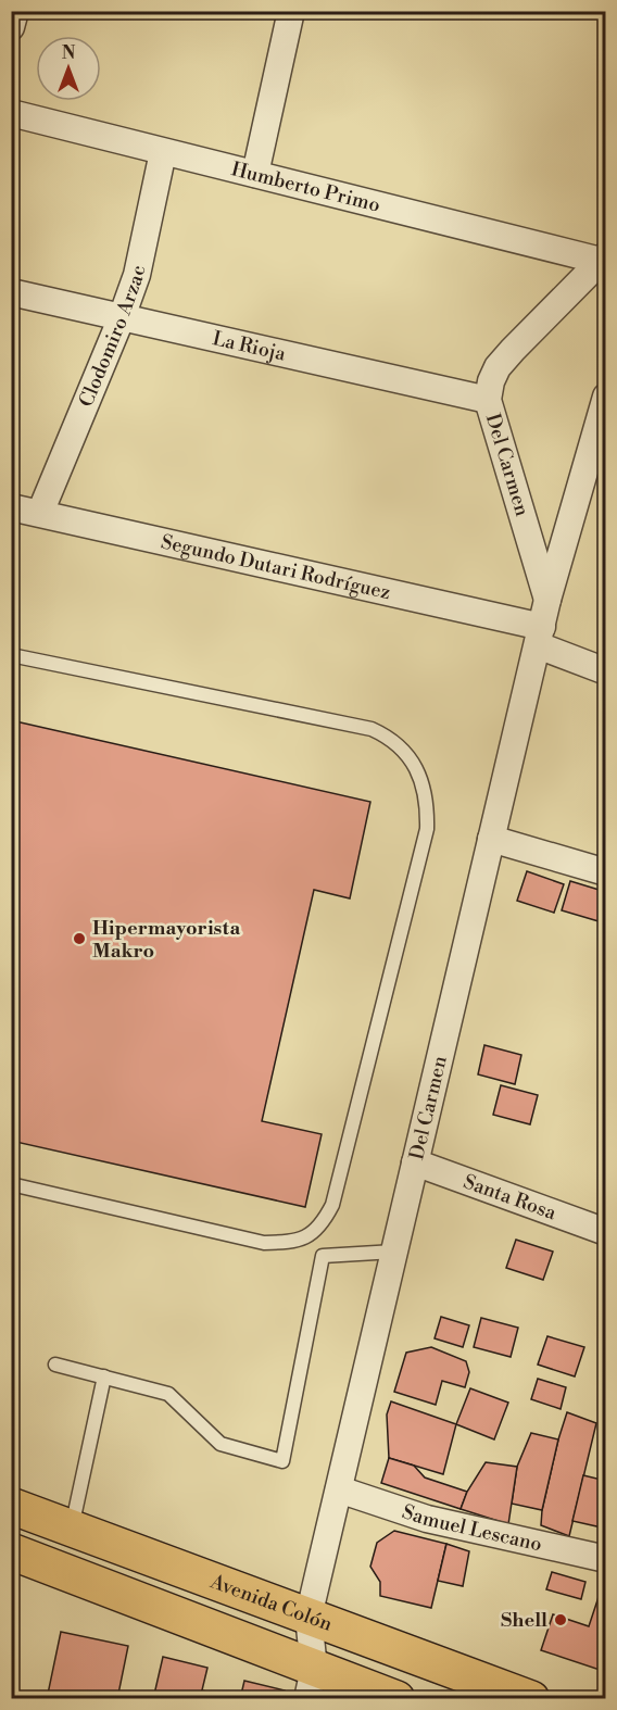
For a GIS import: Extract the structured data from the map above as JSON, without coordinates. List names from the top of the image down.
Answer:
{
  "streets": {
    "main road": ["Avenida Colón"],
    "street": [
      "Humberto Primo",
      "Clodomiro Arzac",
      "La Rioja",
      "Del Carmen",
      "Segundo Dutari Rodríguez",
      "Santa Rosa",
      "Samuel Lescano"
    ]
  },
  "crossings": [
    ["Humberto Primo", "Clodomiro Arzac"],
    ["Humberto Primo", "Del Carmen"],
    ["Clodomiro Arzac", "La Rioja"],
    ["Clodomiro Arzac", "Segundo Dutari Rodríguez"],
    ["La Rioja", "Del Carmen"],
    ["Del Carmen", "Segundo Dutari Rodríguez"],
    ["Del Carmen", "Santa Rosa"],
    ["Del Carmen", "Samuel Lescano"],
    ["Del Carmen", "Avenida Colón"]
  ],
  "places": ["Hipermayorista Makro", "Shell"],
  "north": "top"
}
